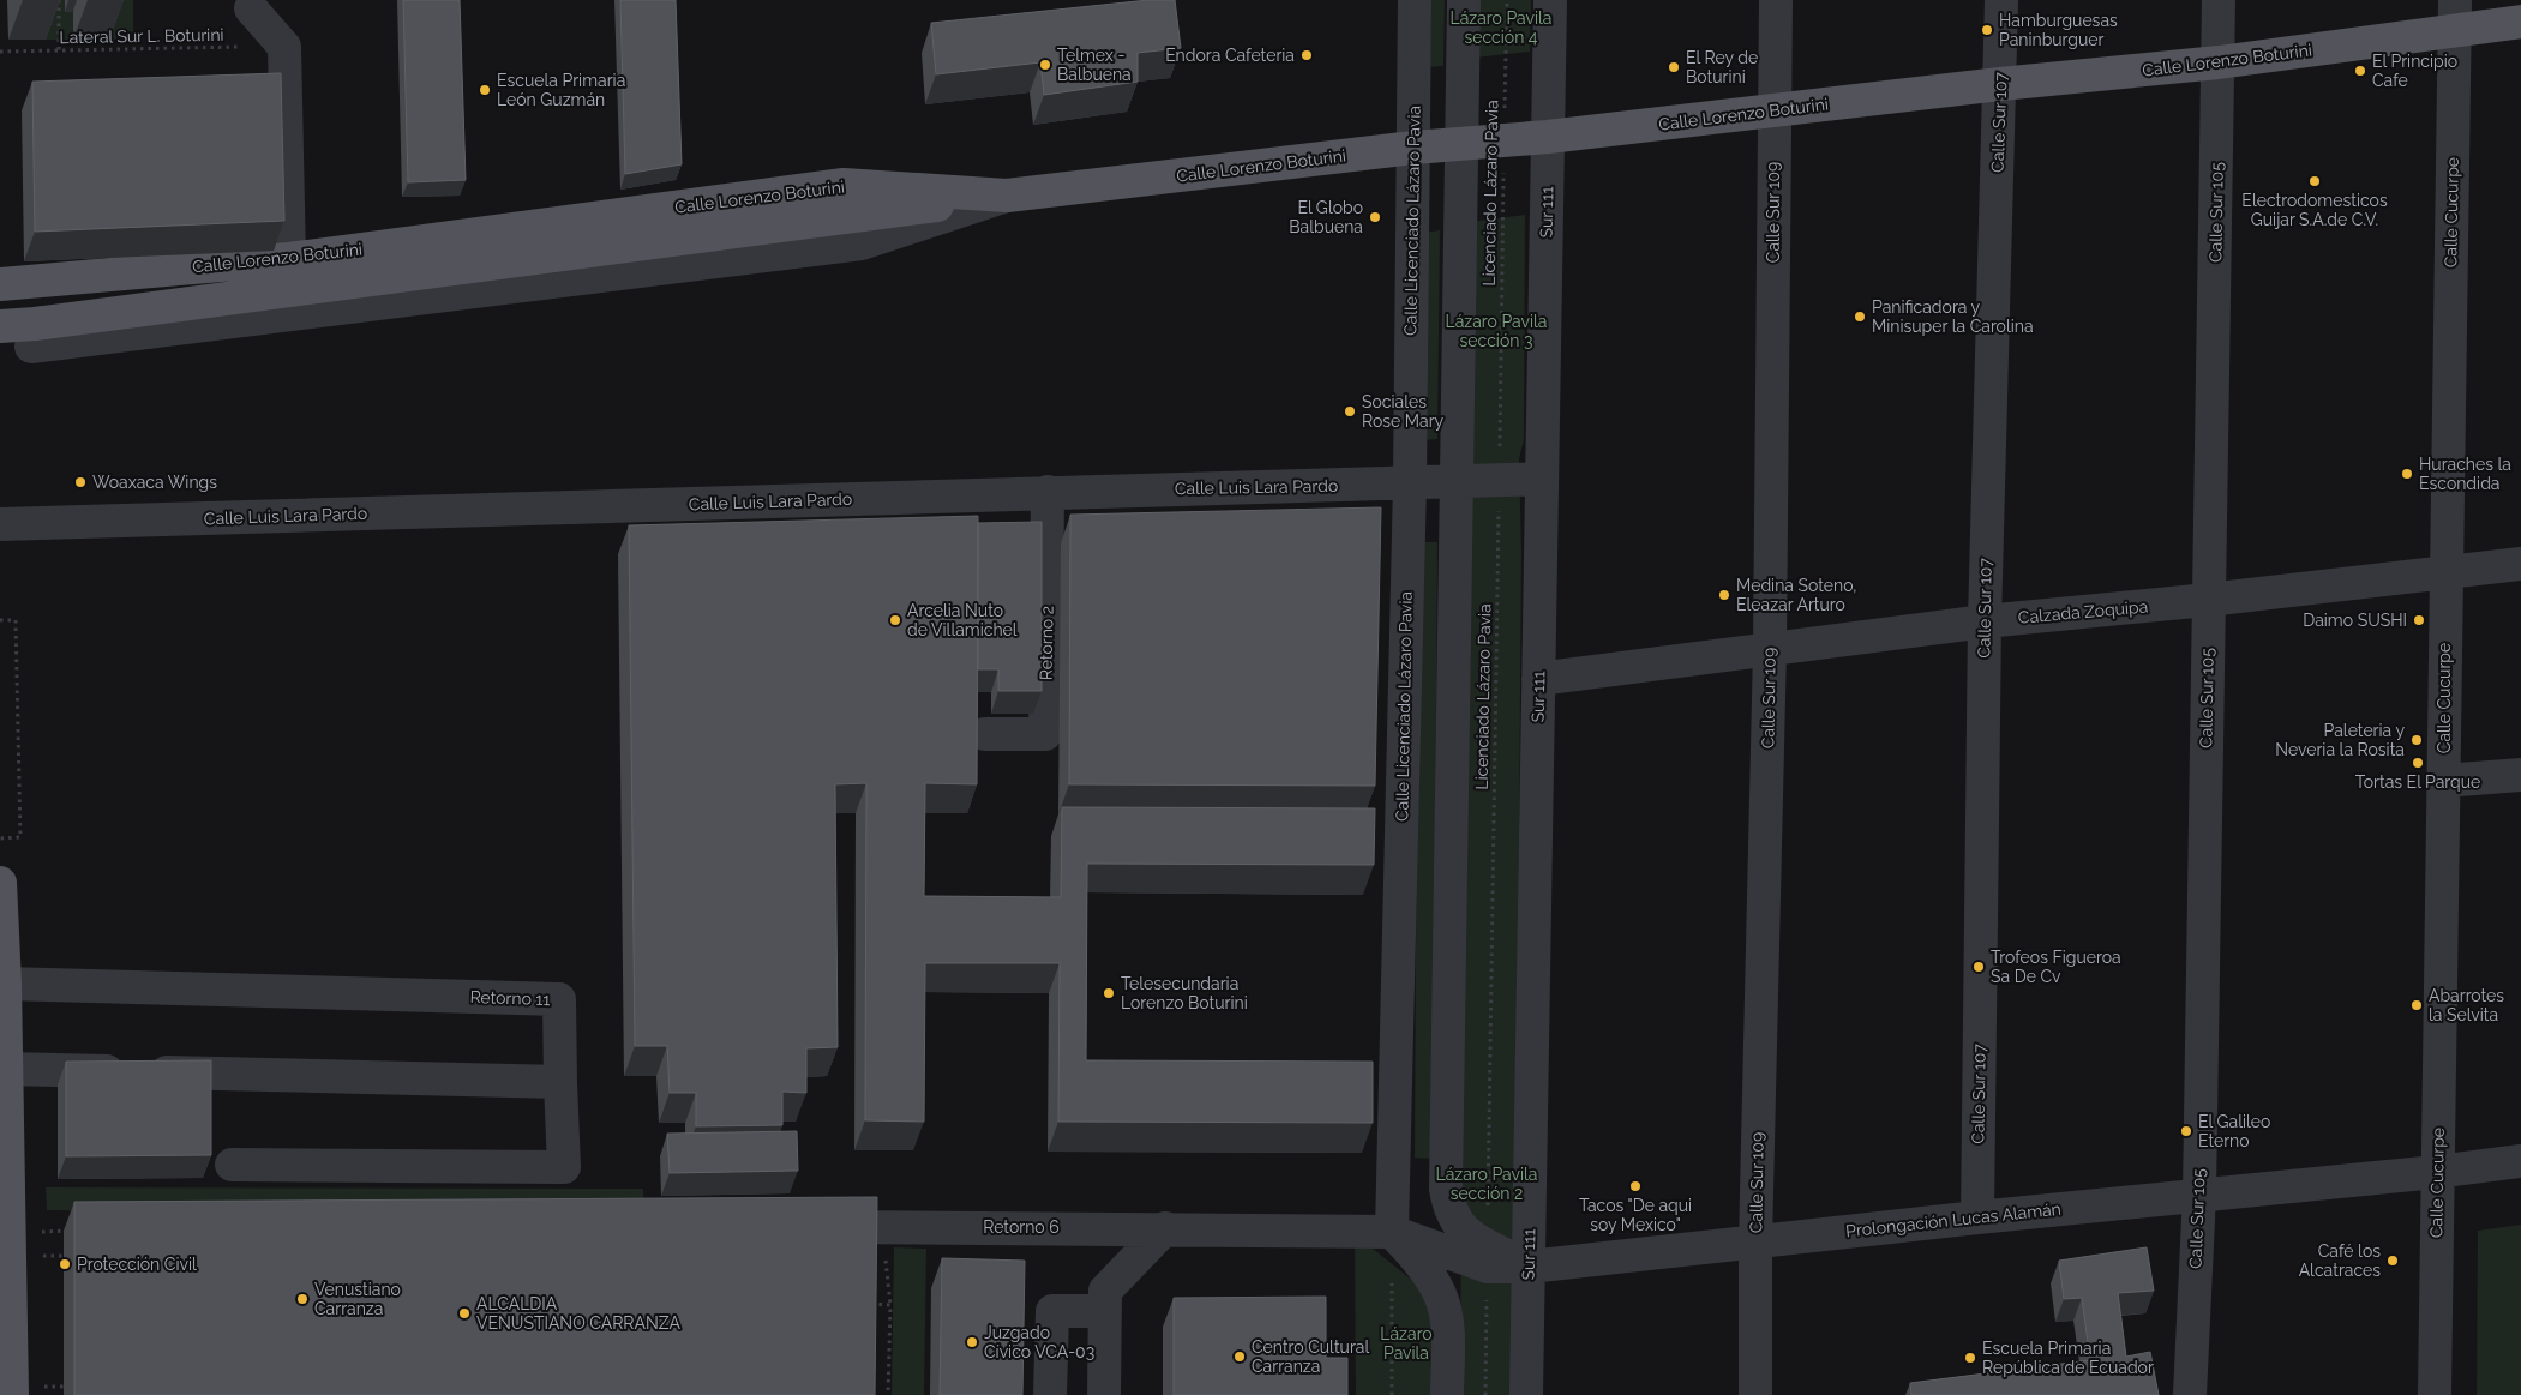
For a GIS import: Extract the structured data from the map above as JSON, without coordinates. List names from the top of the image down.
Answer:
{
  "streets": {
    "main road": ["Calle Lorenzo Boturini"],
    "street": [
      "Calle Sur 107",
      "Sur 111",
      "Calle Sur 109",
      "Calle Sur 105",
      "Calle Cucurpe",
      "Calle Licenciado Lázaro Pavia",
      "Calle Luis Lara Pardo",
      "Calzada Zoquipa",
      "Retorno 2",
      "Retorno 11",
      "Prolongación Lucas Alamán",
      "Retorno 6"
    ],
    "path": ["Lateral Sur L. Boturini", "Licenciado Lázaro Pavia"]
  },
  "crossings": [
    ["Calle Lorenzo Boturini", "Calle Sur 107"],
    ["Calle Lorenzo Boturini", "Licenciado Lázaro Pavia"],
    ["Calle Lorenzo Boturini", "Sur 111"],
    ["Calle Lorenzo Boturini", "Calle Sur 109"],
    ["Calle Lorenzo Boturini", "Calle Sur 105"],
    ["Calle Lorenzo Boturini", "Calle Cucurpe"],
    ["Calle Lorenzo Boturini", "Calle Licenciado Lázaro Pavia"],
    ["Calle Sur 107", "Calzada Zoquipa"],
    ["Calle Sur 107", "Prolongación Lucas Alamán"],
    ["Licenciado Lázaro Pavia", "Calle Luis Lara Pardo"],
    ["Licenciado Lázaro Pavia", "Prolongación Lucas Alamán"],
    ["Sur 111", "Calle Luis Lara Pardo"],
    ["Sur 111", "Calzada Zoquipa"],
    ["Sur 111", "Prolongación Lucas Alamán"],
    ["Calle Sur 109", "Calzada Zoquipa"],
    ["Calle Sur 109", "Prolongación Lucas Alamán"],
    ["Calle Sur 105", "Calzada Zoquipa"],
    ["Calle Sur 105", "Prolongación Lucas Alamán"],
    ["Calle Cucurpe", "Calzada Zoquipa"],
    ["Calle Cucurpe", "Prolongación Lucas Alamán"],
    ["Calle Licenciado Lázaro Pavia", "Calle Luis Lara Pardo"],
    ["Calle Licenciado Lázaro Pavia", "Prolongación Lucas Alamán"],
    ["Calle Licenciado Lázaro Pavia", "Retorno 6"],
    ["Calle Luis Lara Pardo", "Retorno 2"],
    ["Prolongación Lucas Alamán", "Retorno 6"]
  ],
  "parks": [
    "Lázaro Pavila sección 4",
    "Lázaro Pavila sección 3",
    "Lázaro Pavila sección 2",
    "Lázaro Pavila"
  ],
  "places": [
    "Hamburguesas Paninburguer",
    "Endora Cafeteria",
    "Telmex - Balbuena",
    "El Rey de Boturini",
    "El Principio Cafe",
    "Escuela Primaria León Guzmán",
    "Electrodomesticos Guijar S.A.de C.V.",
    "El Globo Balbuena",
    "Panificadora y Minisuper la Carolina",
    "Sociales Rose Mary",
    "Huraches la Escondida",
    "Woaxaca Wings",
    "Medina Soteno, Eleazar Arturo",
    "Arcelia Nuto de Villamichel",
    "Daimo SUSHI",
    "Paleteria y Neveria la Rosita",
    "Tortas El Parque",
    "Trofeos Figueroa Sa De Cv",
    "Telesecundaria Lorenzo Boturini",
    "Abarrotes la Selvita",
    "El Galileo Eterno",
    "Tacos \"De aqui soy Mexico\"",
    "Café los Alcatraces",
    "Protección Civil",
    "Venustiano Carranza",
    "ALCALDIA VENUSTIANO CARRANZA",
    "Juzgado Cívico VCA-03",
    "Centro Cultural Carranza",
    "Escuela Primaria República de Ecuador"
  ]
}
